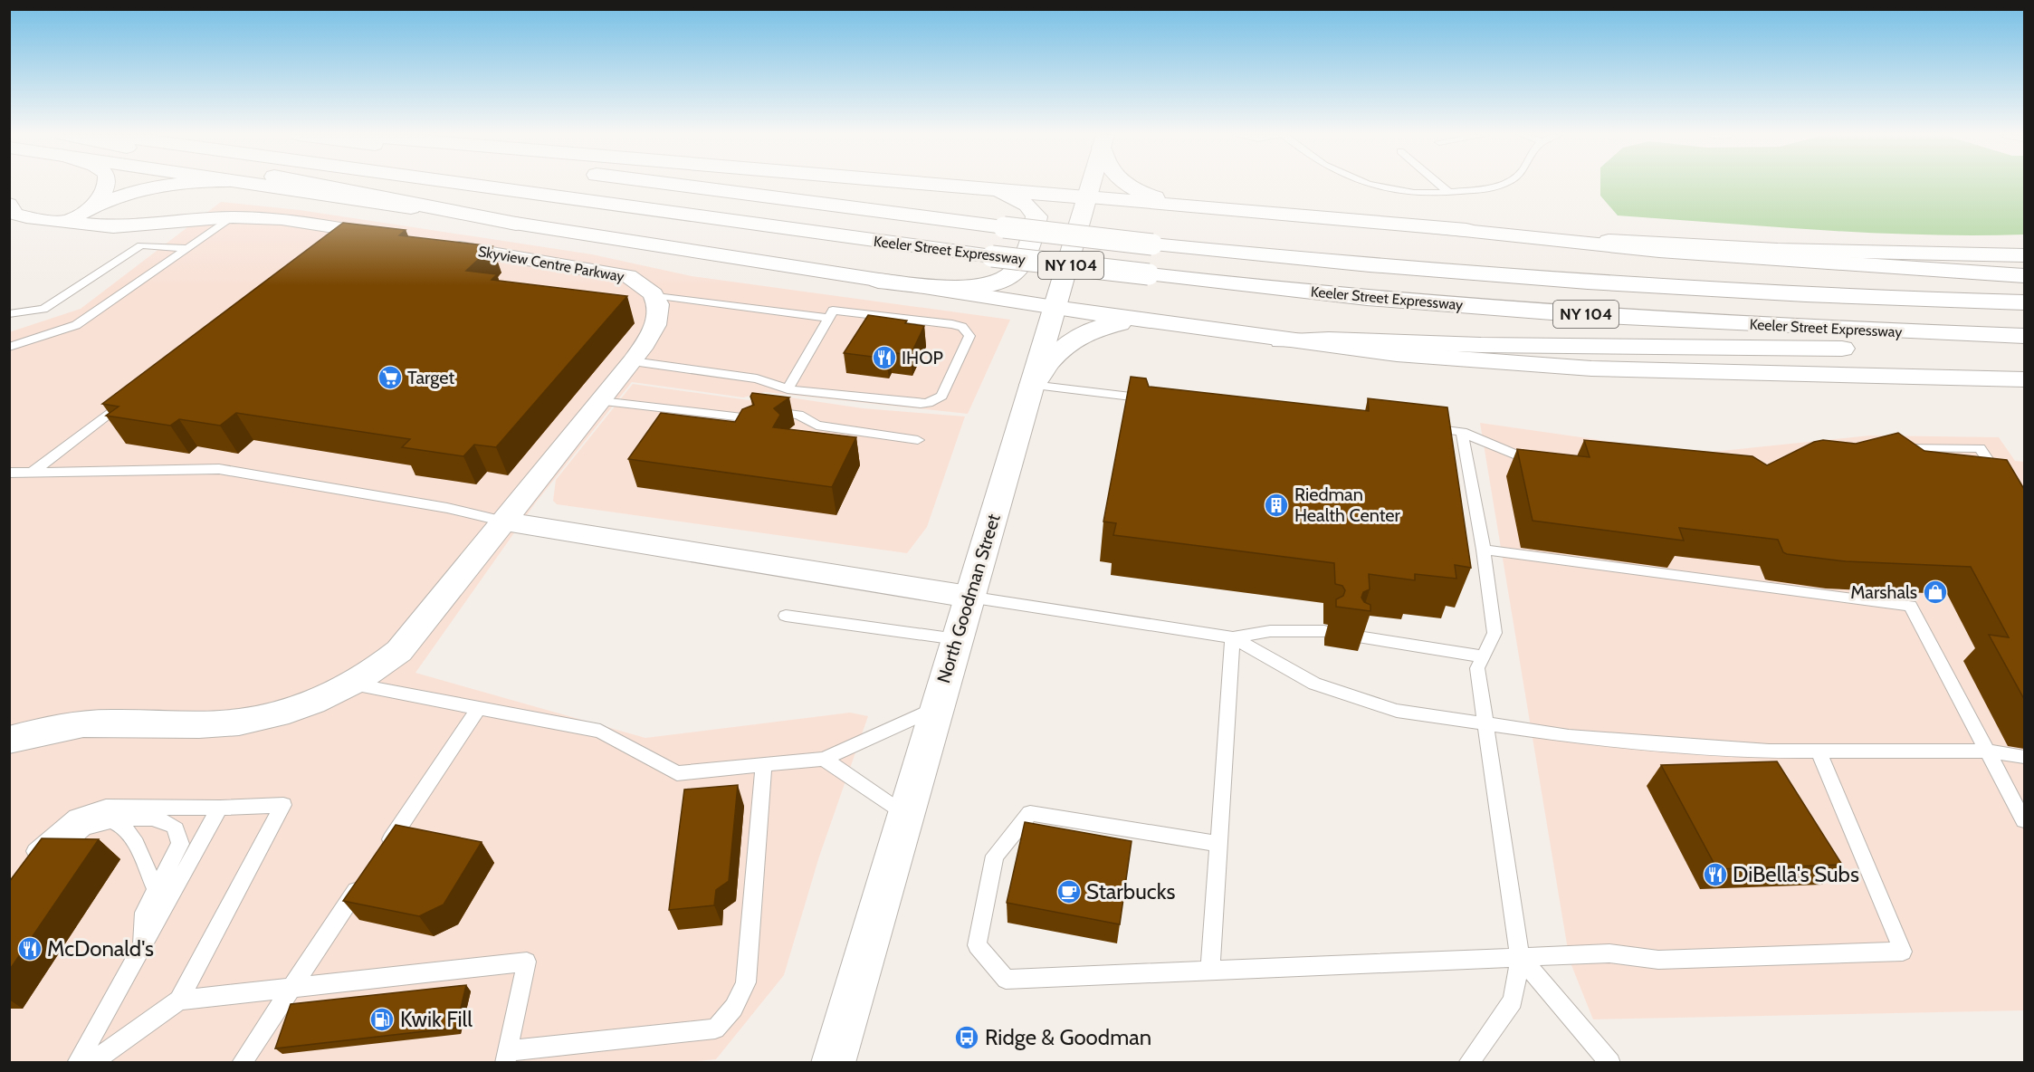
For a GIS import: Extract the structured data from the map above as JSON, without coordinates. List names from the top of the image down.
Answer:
{
  "streets": {
    "main road": ["Keeler Street Expressway", "NY 104", "North Goodman Street"],
    "street": ["Skyview Centre Parkway"]
  },
  "places": {
    "restaurant": ["IHOP", "DiBella's Subs", "McDonald's"],
    "supermarket": ["Target"],
    "building": ["Riedman Health Center"],
    "shop": ["Marshals"],
    "cafe": ["Starbucks"],
    "fuel station": ["Kwik Fill"],
    "bus stop": ["Ridge & Goodman"]
  }
}
